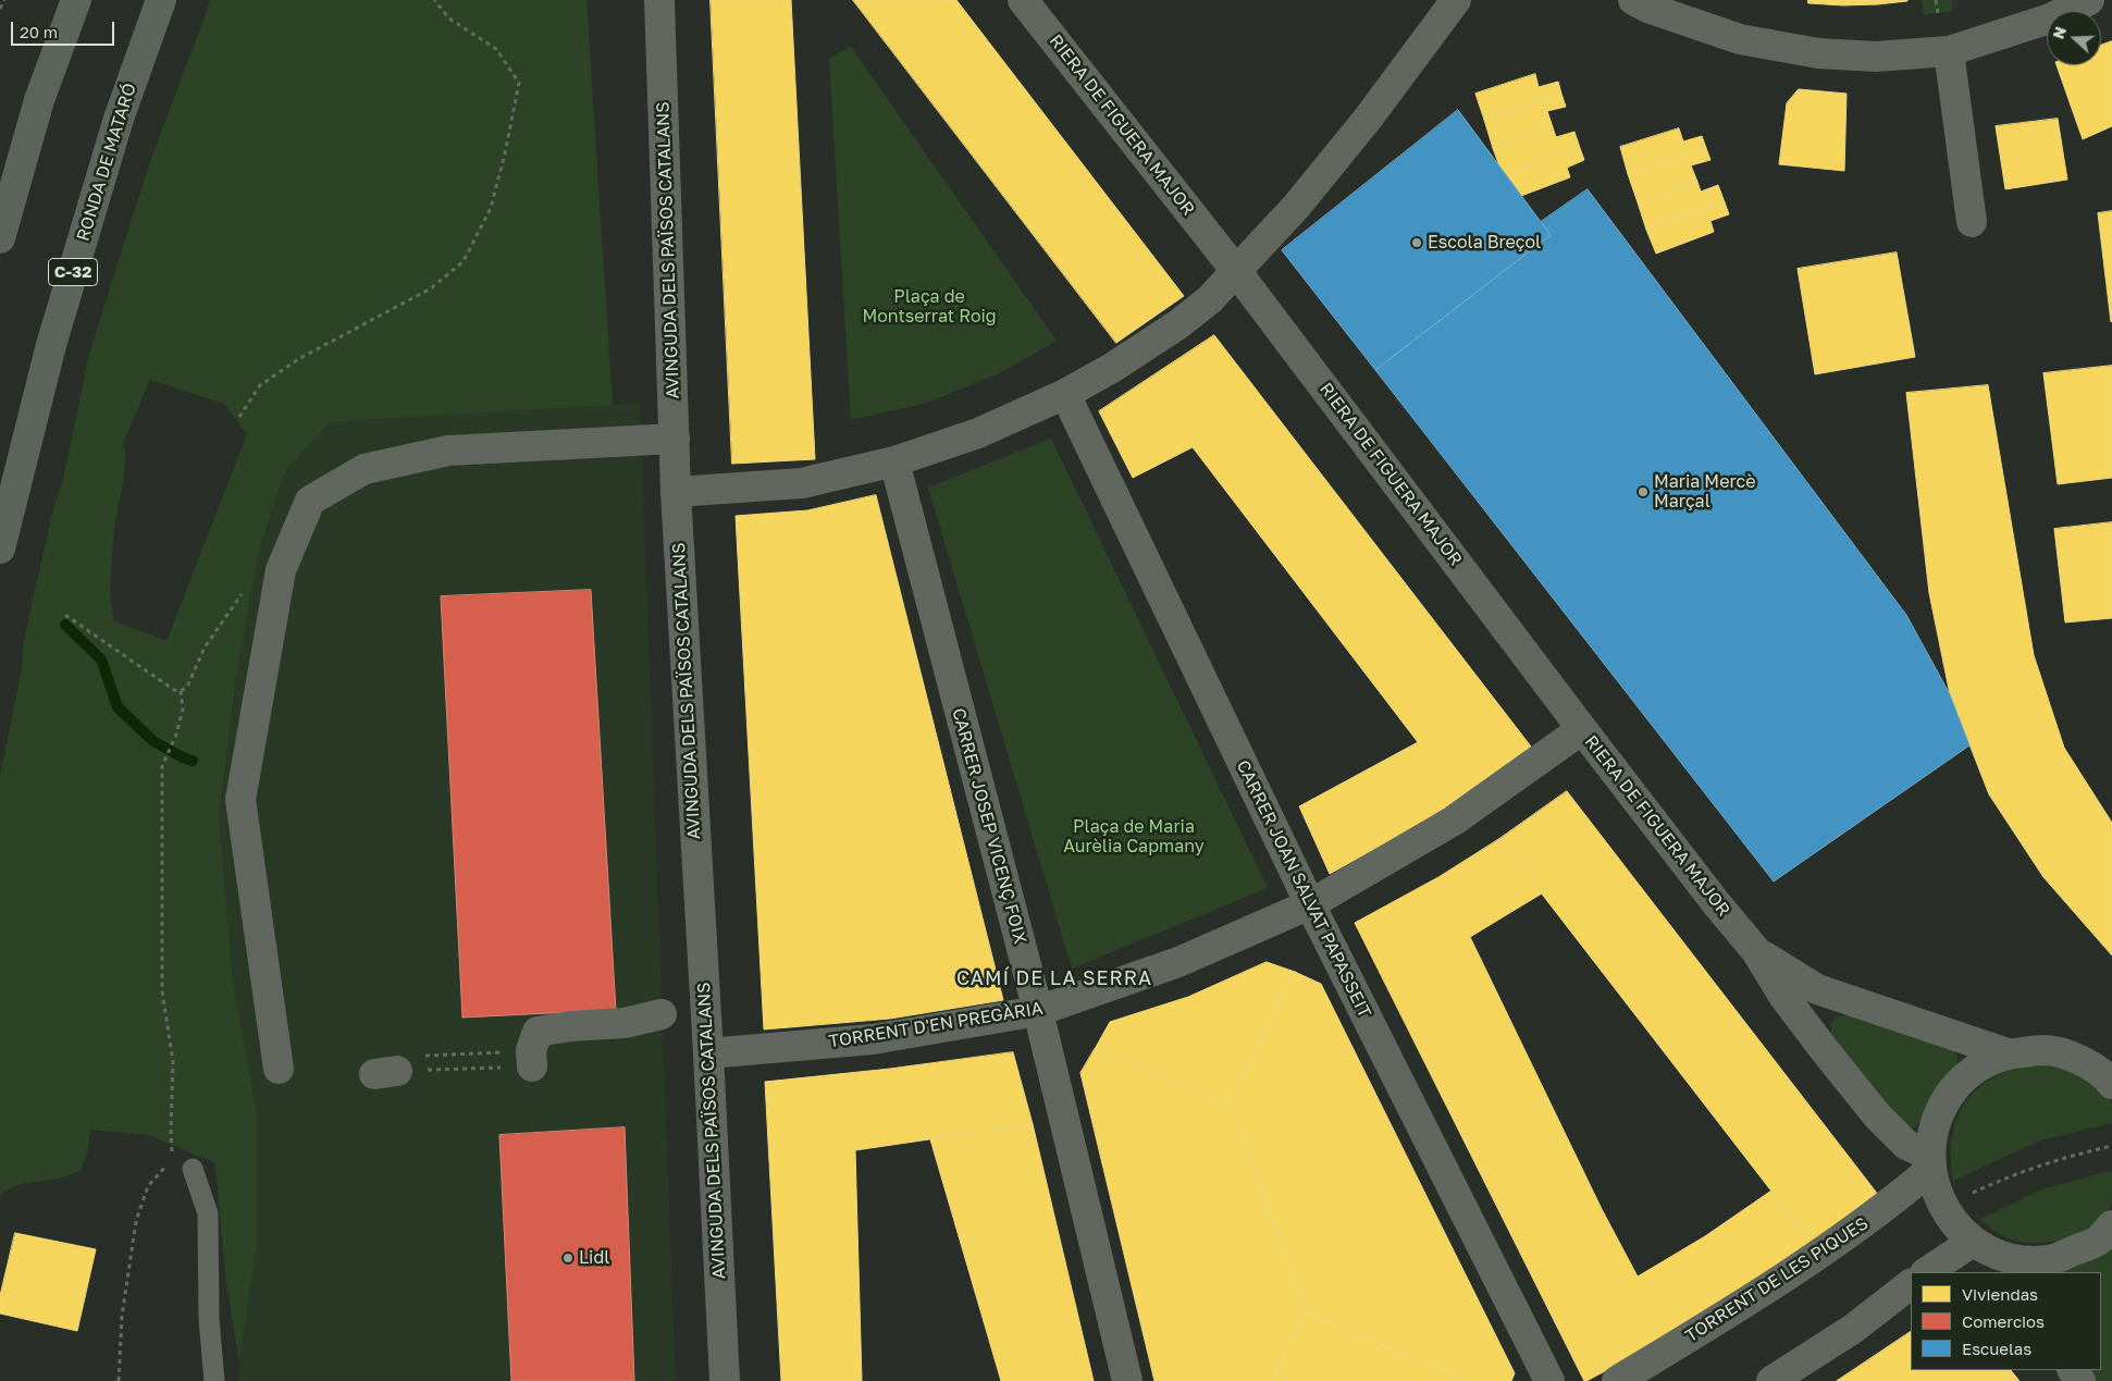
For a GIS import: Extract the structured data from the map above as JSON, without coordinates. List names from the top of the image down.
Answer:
{
  "streets": {
    "highway": ["RONDA DE MATARÓ", "C-32"],
    "street": [
      "RIERA DE FIGUERA MAJOR",
      "AVINGUDA DELS PAÏSOS CATALANS",
      "CARRER JOSEP VICENÇ FOIX",
      "CARRER JOAN SALVAT PAPASSEIT",
      "TORRENT D'EN PREGÀRIA",
      "TORRENT DE LES PIQUES"
    ]
  },
  "crossings": [
    ["RIERA DE FIGUERA MAJOR", "TORRENT D'EN PREGÀRIA"],
    ["AVINGUDA DELS PAÏSOS CATALANS", "TORRENT D'EN PREGÀRIA"],
    ["CARRER JOSEP VICENÇ FOIX", "TORRENT D'EN PREGÀRIA"],
    ["CARRER JOAN SALVAT PAPASSEIT", "TORRENT D'EN PREGÀRIA"]
  ],
  "districts": ["CAMÍ DE LA SERRA"],
  "parks": ["Plaça de Montserrat Roig", "Plaça de Maria Aurèlia Capmany"],
  "places": ["Escola Breçol", "Maria Mercè Marçal", "Lidl"],
  "legend": ["Viviendas", "Comercios", "Escuelas"],
  "scale_bar": "20 m",
  "north": "left"
}
